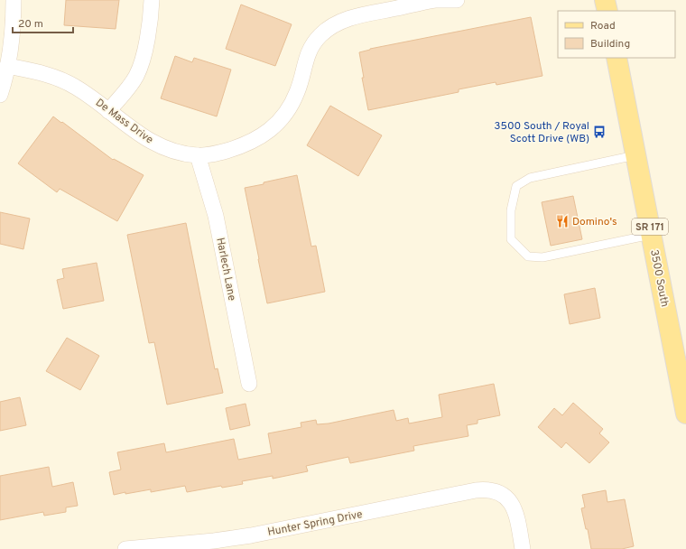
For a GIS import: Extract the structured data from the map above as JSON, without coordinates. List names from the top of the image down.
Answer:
{
  "streets": {
    "main road": ["SR 171", "3500 South"],
    "street": ["De Mass Drive", "Harlech Lane", "Hunter Spring Drive"]
  },
  "crossings": [
    ["De Mass Drive", "Harlech Lane"]
  ],
  "places": {
    "bus stop": ["3500 South / Royal Scott Drive (WB)"],
    "restaurant": ["Domino's"]
  },
  "legend": ["Road", "Building"],
  "scale_bar": "20 m"
}
